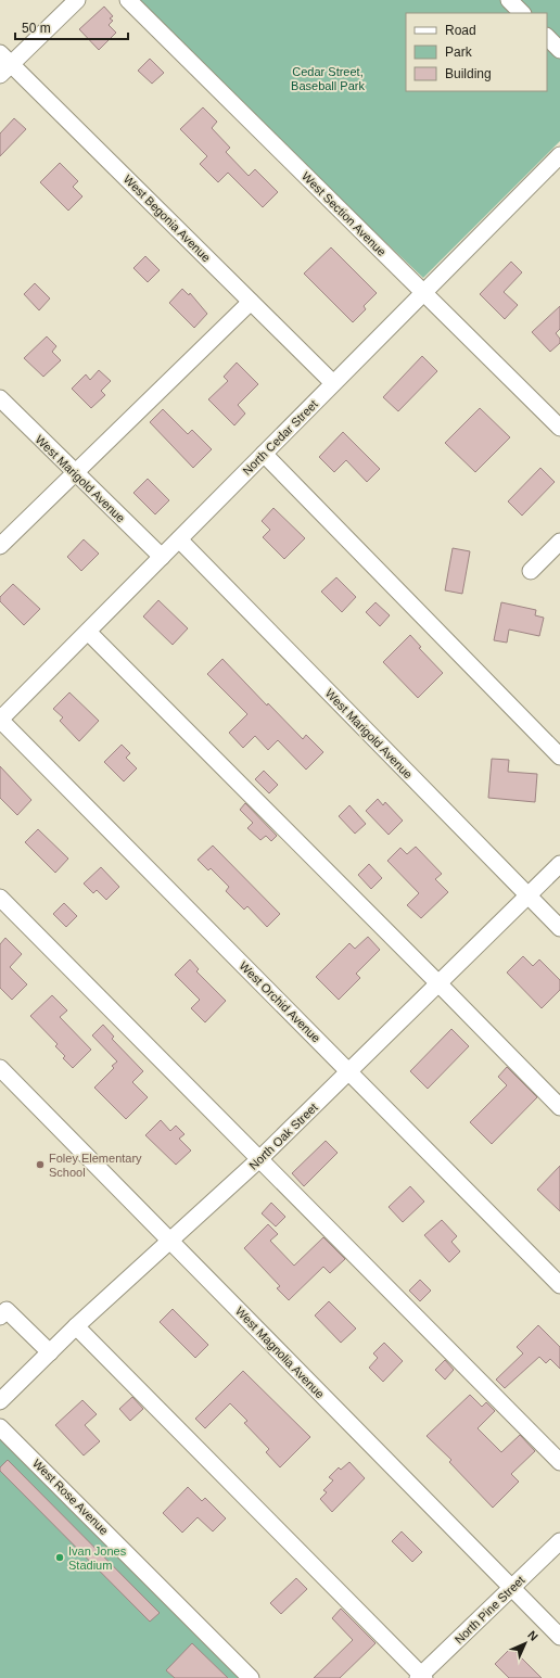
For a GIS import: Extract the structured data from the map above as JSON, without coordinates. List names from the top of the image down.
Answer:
{
  "streets": {
    "street": [
      "West Section Avenue",
      "West Begonia Avenue",
      "North Cedar Street",
      "West Marigold Avenue",
      "West Orchid Avenue",
      "North Oak Street",
      "West Magnolia Avenue",
      "West Rose Avenue",
      "North Pine Street"
    ]
  },
  "crossings": [
    ["West Section Avenue", "North Cedar Street"],
    ["West Begonia Avenue", "North Cedar Street"],
    ["North Cedar Street", "West Marigold Avenue"],
    ["North Cedar Street", "West Orchid Avenue"],
    ["West Marigold Avenue", "North Oak Street"],
    ["West Orchid Avenue", "North Oak Street"],
    ["North Oak Street", "West Magnolia Avenue"],
    ["West Magnolia Avenue", "North Pine Street"]
  ],
  "parks": ["Cedar Street, Baseball Park"],
  "places": ["Foley Elementary School", "Ivan Jones Stadium"],
  "legend": ["Road", "Park", "Building"],
  "scale_bar": "50 m",
  "north": "top right"
}
